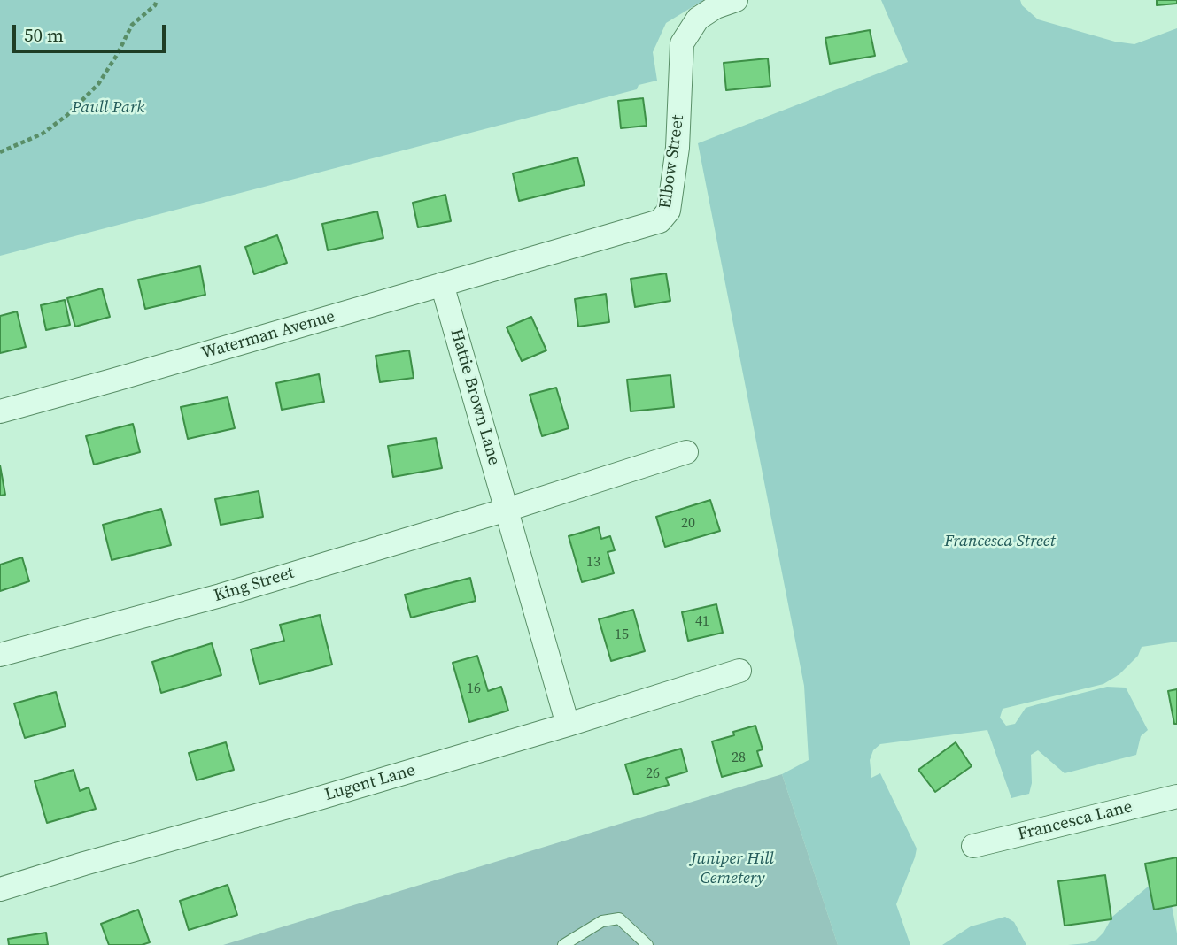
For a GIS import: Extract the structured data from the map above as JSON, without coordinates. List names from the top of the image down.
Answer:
{
  "streets": {
    "street": [
      "Elbow Street",
      "Waterman Avenue",
      "Hattie Brown Lane",
      "King Street",
      "Lugent Lane",
      "Francesca Lane"
    ]
  },
  "crossings": [
    ["Elbow Street", "Waterman Avenue"],
    ["Waterman Avenue", "Hattie Brown Lane"],
    ["Hattie Brown Lane", "King Street"],
    ["Hattie Brown Lane", "Lugent Lane"]
  ],
  "parks": ["Paull Park", "Francesca Street", "Juniper Hill Cemetery"],
  "house_numbers": [
    "20",
    "13",
    "41",
    "15",
    "16",
    "28",
    "26"
  ],
  "scale_bar": "50 m"
}
